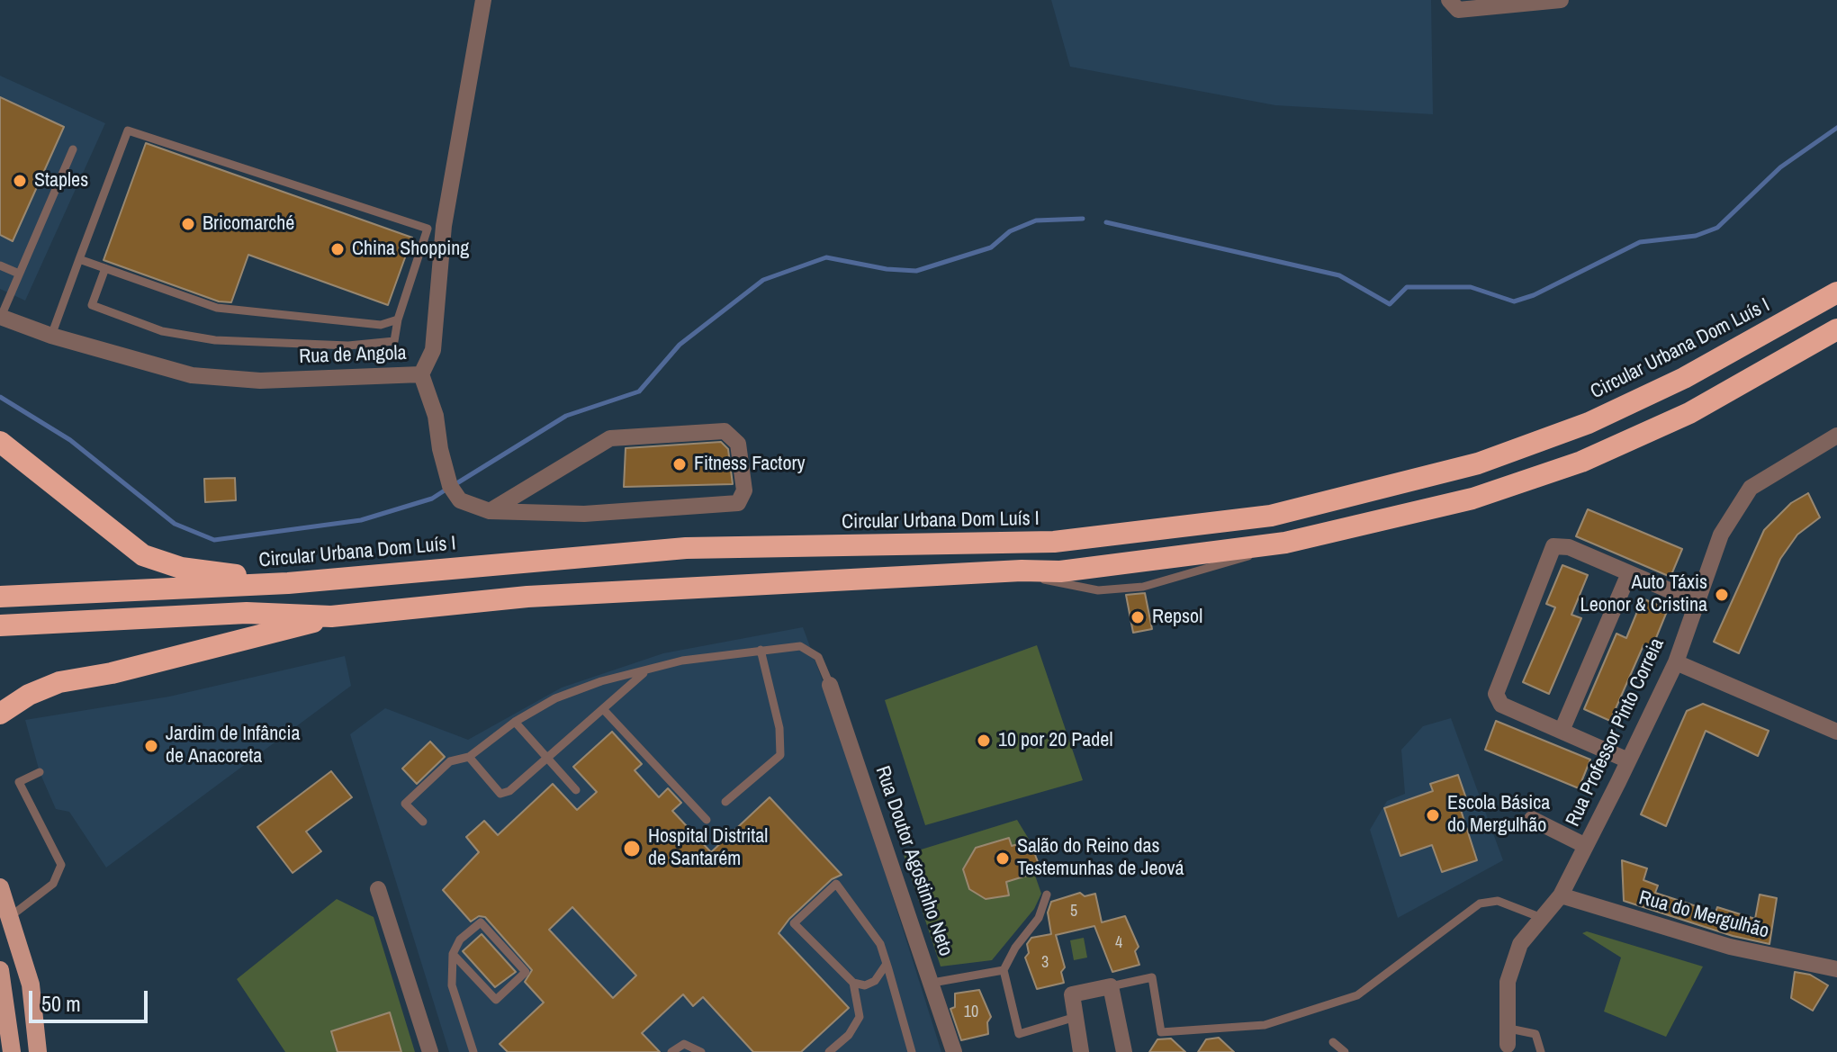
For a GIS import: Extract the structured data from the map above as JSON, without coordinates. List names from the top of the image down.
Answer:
{
  "streets": {
    "highway": ["Circular Urbana Dom Luís I"],
    "street": [
      "Rua de Angola",
      "Rua Professor Pinto Correia",
      "Rua Doutor Agostinho Neto",
      "Rua do Mergulhão"
    ]
  },
  "crossings": [
    ["Rua Professor Pinto Correia", "Rua do Mergulhão"]
  ],
  "places": [
    "Staples",
    "Bricomarché",
    "China Shopping",
    "Fitness Factory",
    "Auto Táxis Leonor & Cristina",
    "Repsol",
    "10 por 20 Padel",
    "Jardim de Infância de Anacoreta",
    "Escola Básica do Mergulhão",
    "Hospital Distrital de Santarém",
    "Salão do Reino das Testemunhas de Jeová"
  ],
  "house_numbers": [
    "5",
    "4",
    "3",
    "10"
  ],
  "scale_bar": "50 m"
}
